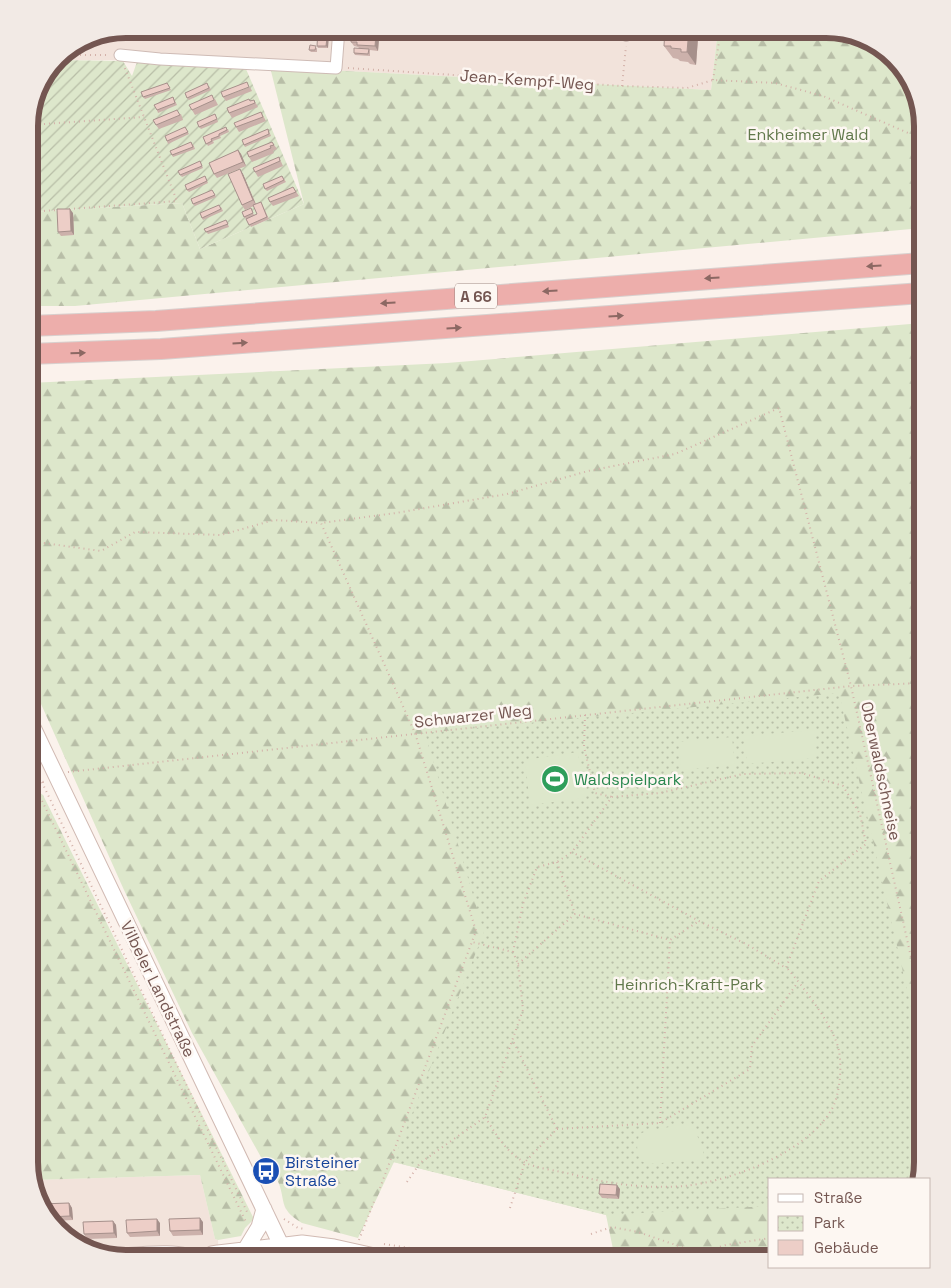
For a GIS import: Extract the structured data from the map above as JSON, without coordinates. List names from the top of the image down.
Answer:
{
  "streets": {
    "highway": ["A 66"],
    "main road": ["Vilbeler Landstraße"],
    "path": ["Jean-Kempf-Weg", "Schwarzer Weg", "Oberwaldschneise"]
  },
  "crossings": [
    ["Schwarzer Weg", "Oberwaldschneise"],
    ["Schwarzer Weg", "Vilbeler Landstraße"]
  ],
  "parks": ["Enkheimer Wald", "Heinrich-Kraft-Park"],
  "places": {
    "sports": ["Waldspielpark"],
    "bus stop": ["Birsteiner Straße"]
  },
  "legend": ["Straße", "Park", "Gebäude"]
}
